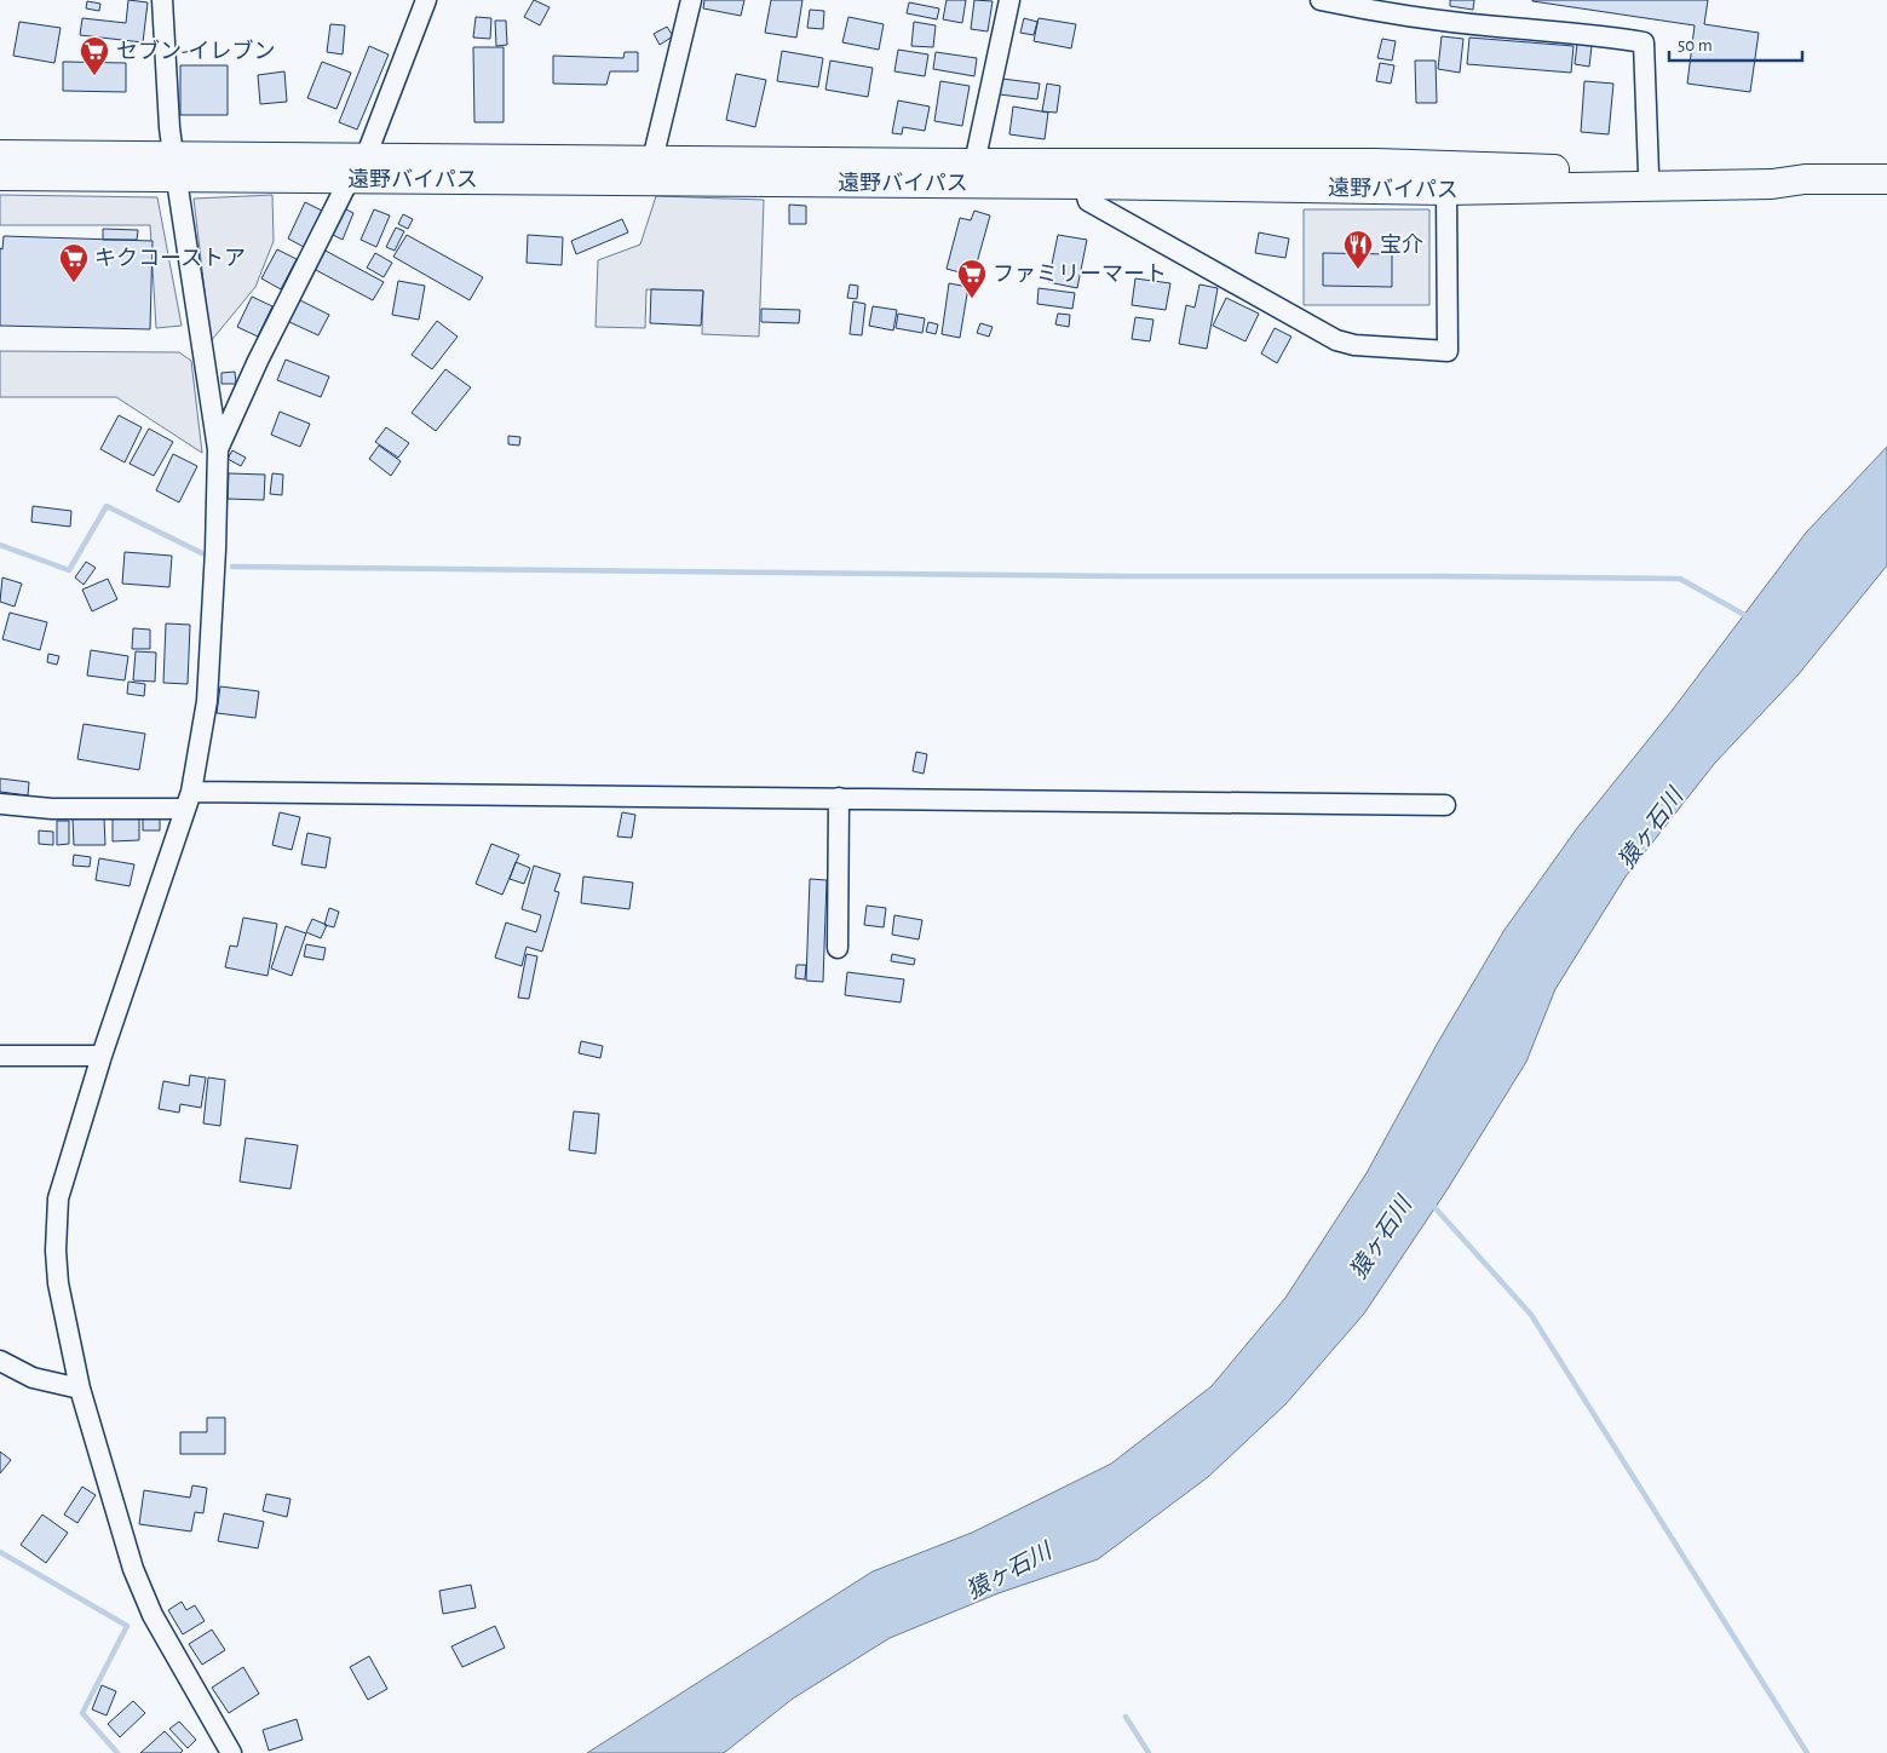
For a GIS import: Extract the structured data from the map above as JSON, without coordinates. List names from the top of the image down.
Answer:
{
  "streets": {
    "highway": ["遠野バイパス"]
  },
  "water": ["猿ヶ石川"],
  "places": {
    "supermarket": ["セブン-イレブン", "キクコーストア", "ファミリーマート"],
    "restaurant": ["宝介"]
  },
  "scale_bar": "50 m"
}
